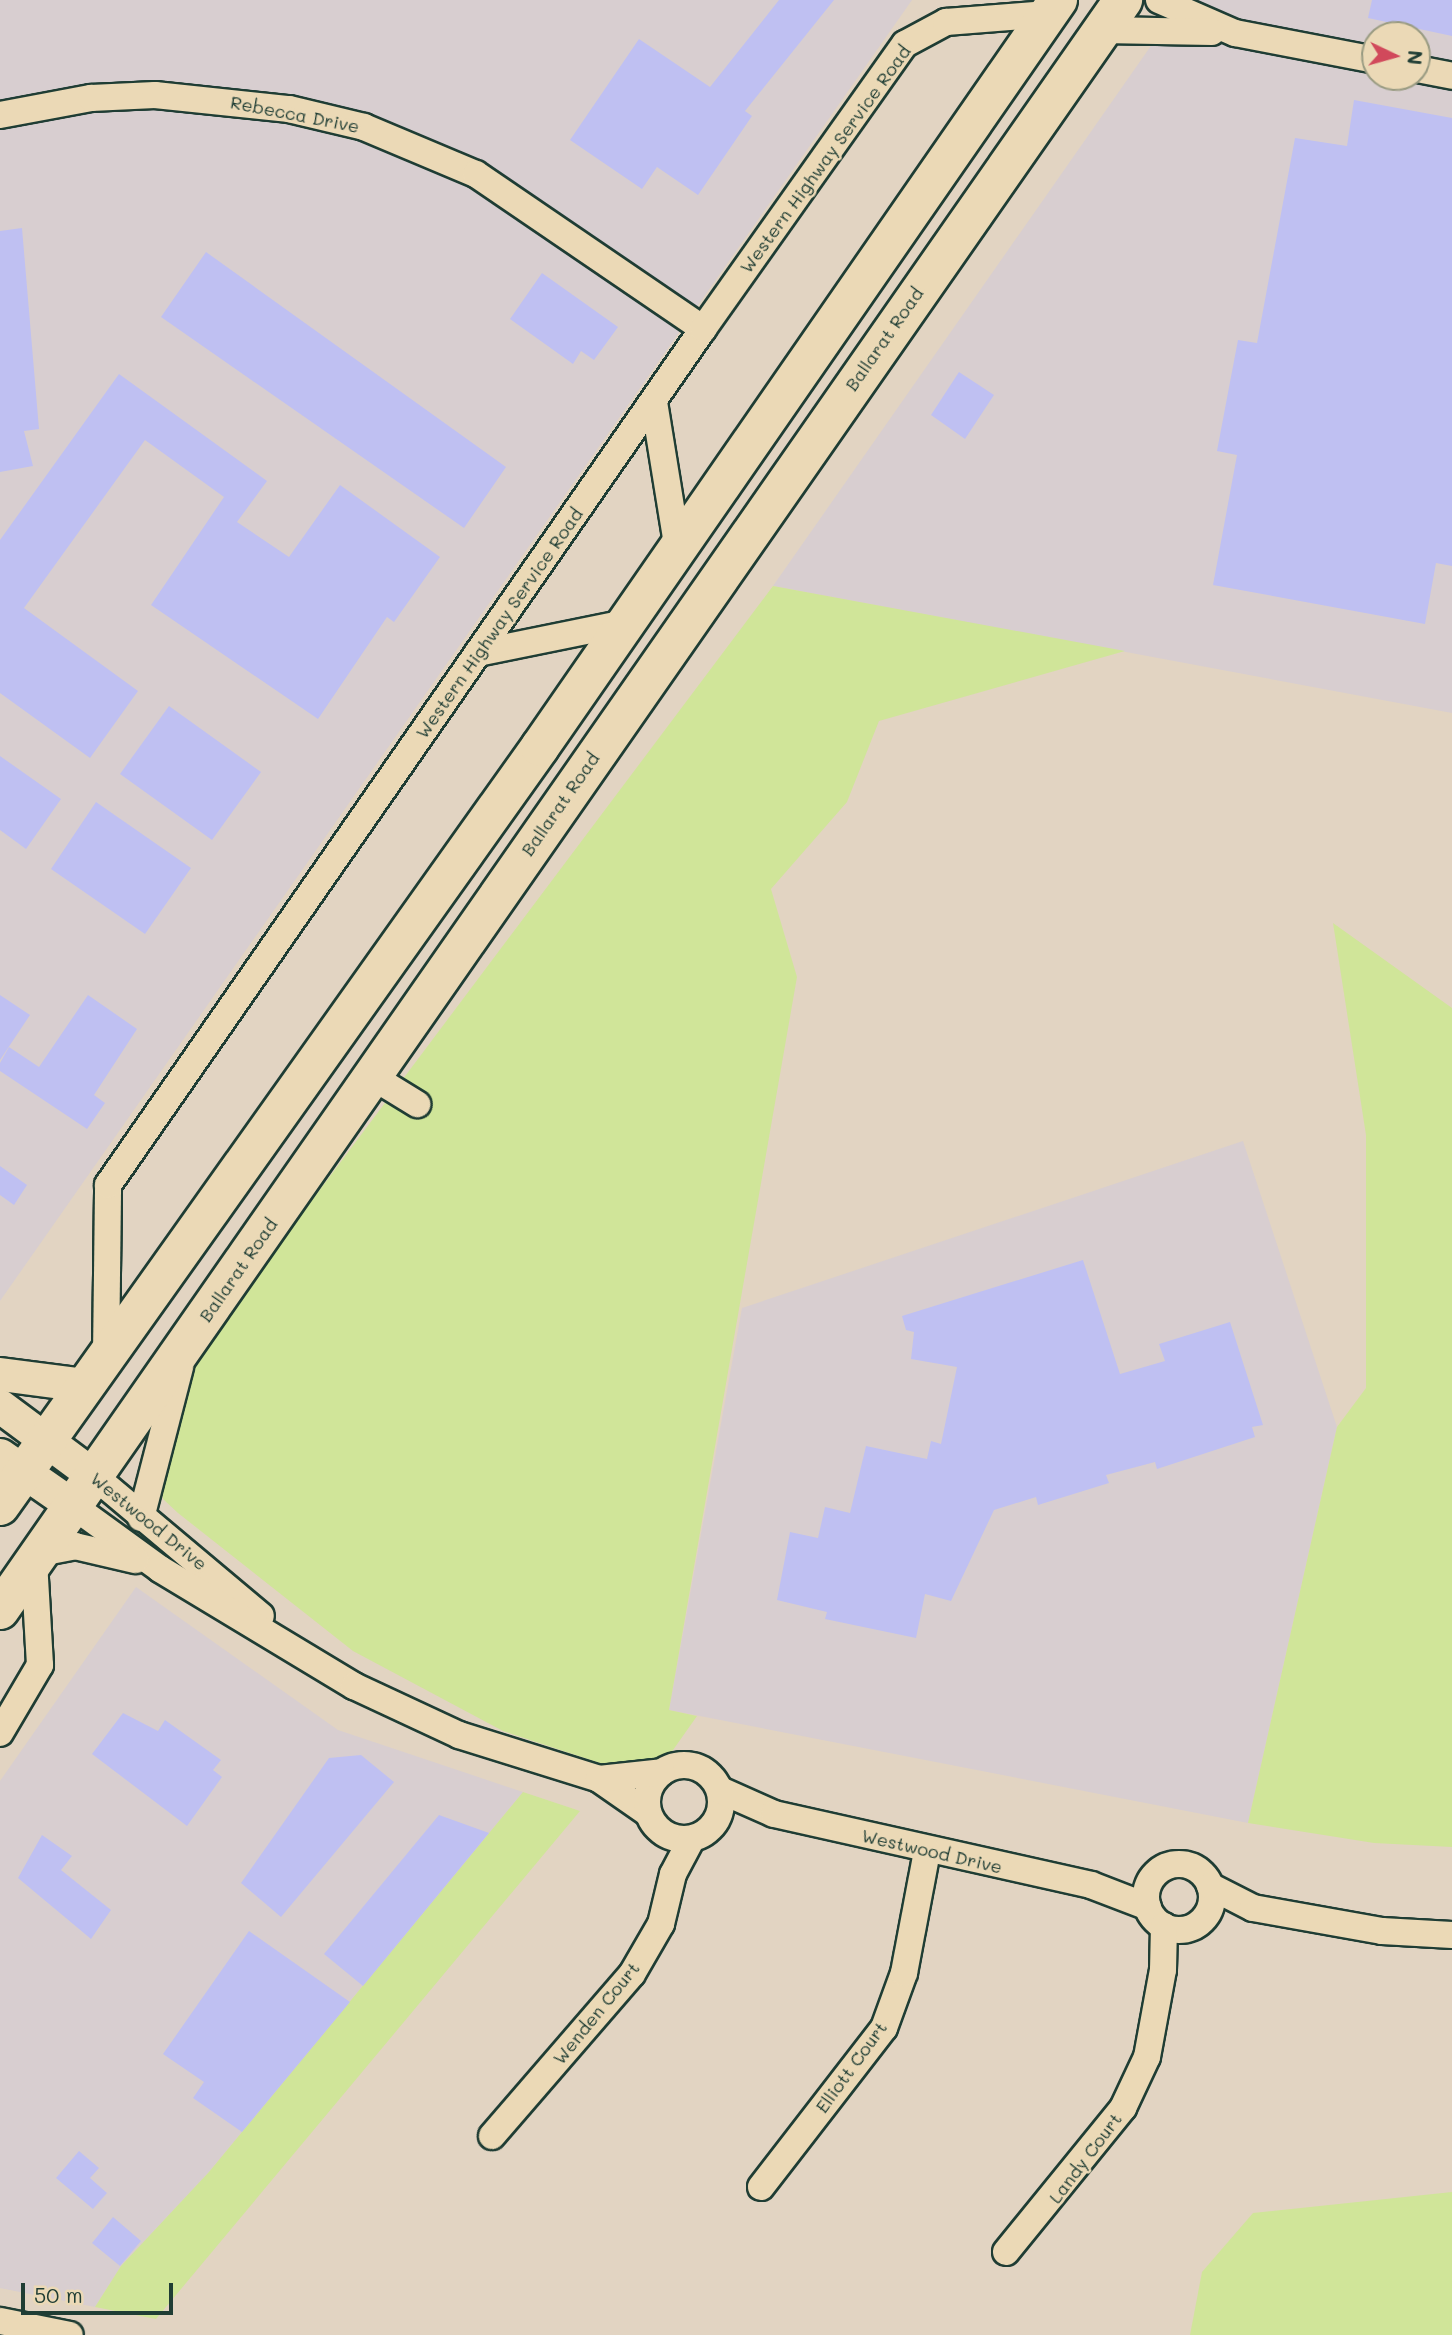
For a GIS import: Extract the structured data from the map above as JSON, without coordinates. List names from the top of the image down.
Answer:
{
  "streets": {
    "highway": ["Ballarat Road"],
    "main road": ["Westwood Drive"],
    "street": [
      "Rebecca Drive",
      "Western Highway Service Road",
      "Wenden Court",
      "Elliott Court",
      "Landy Court"
    ]
  },
  "crossings": [
    ["Rebecca Drive", "Western Highway Service Road"],
    ["Ballarat Road", "Westwood Drive"],
    ["Westwood Drive", "Wenden Court"],
    ["Westwood Drive", "Elliott Court"],
    ["Westwood Drive", "Landy Court"]
  ],
  "scale_bar": "50 m",
  "north": "right"
}
